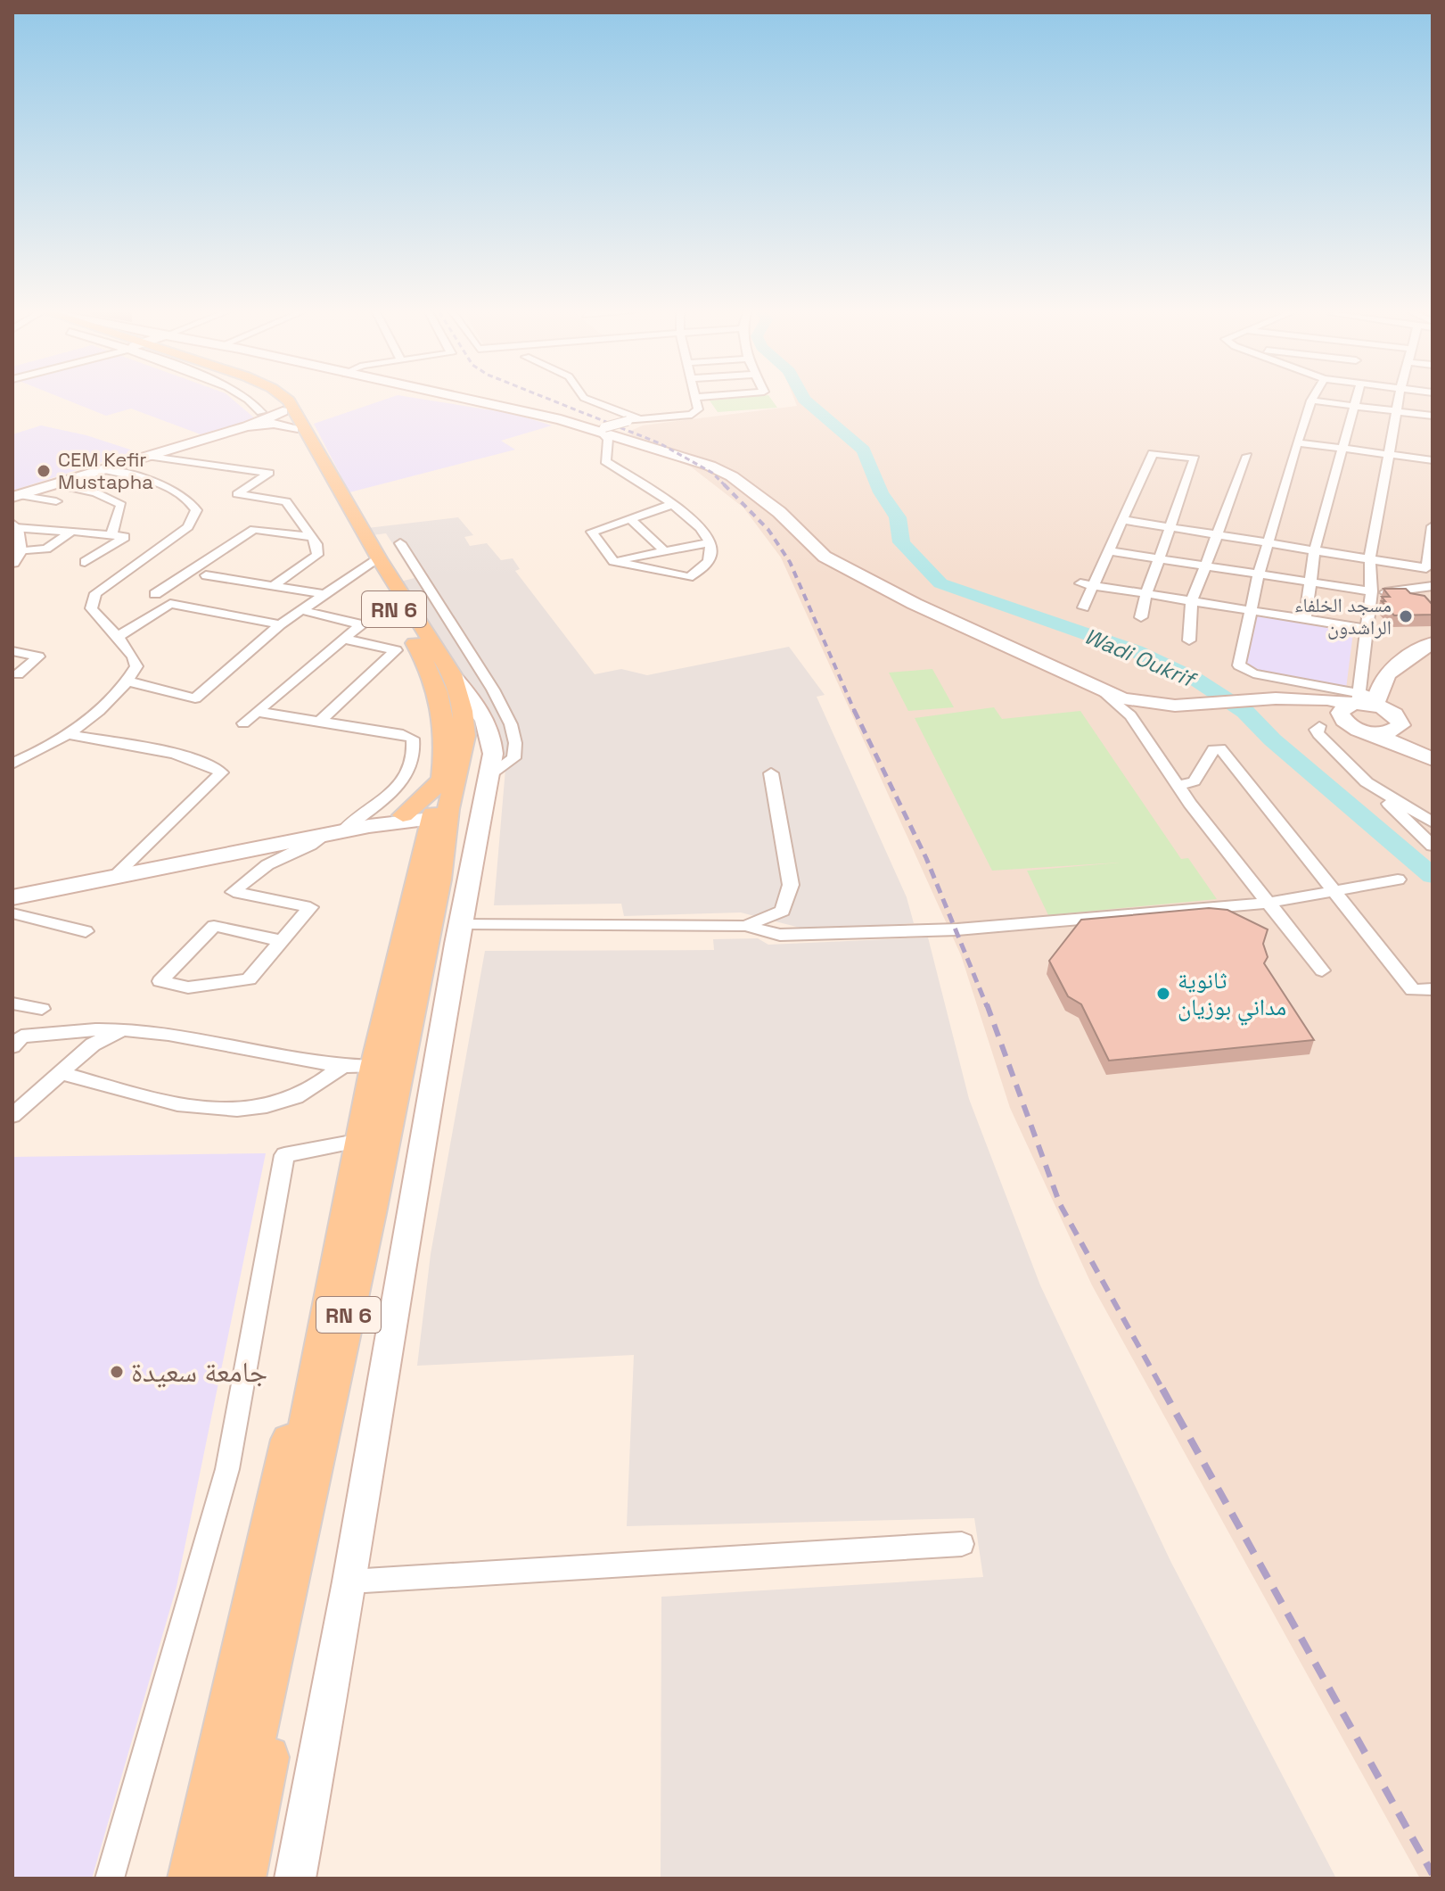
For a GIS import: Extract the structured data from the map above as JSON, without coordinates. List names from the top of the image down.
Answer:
{
  "streets": {
    "main road": ["RN 6"]
  },
  "water": ["Wadi Oukrif"],
  "places": [
    "CEM Kefir Mustapha",
    "مسجد الخلفاء الراشدون",
    "ثانوية مداني بوزيان",
    "جامعة سعيدة"
  ]
}
